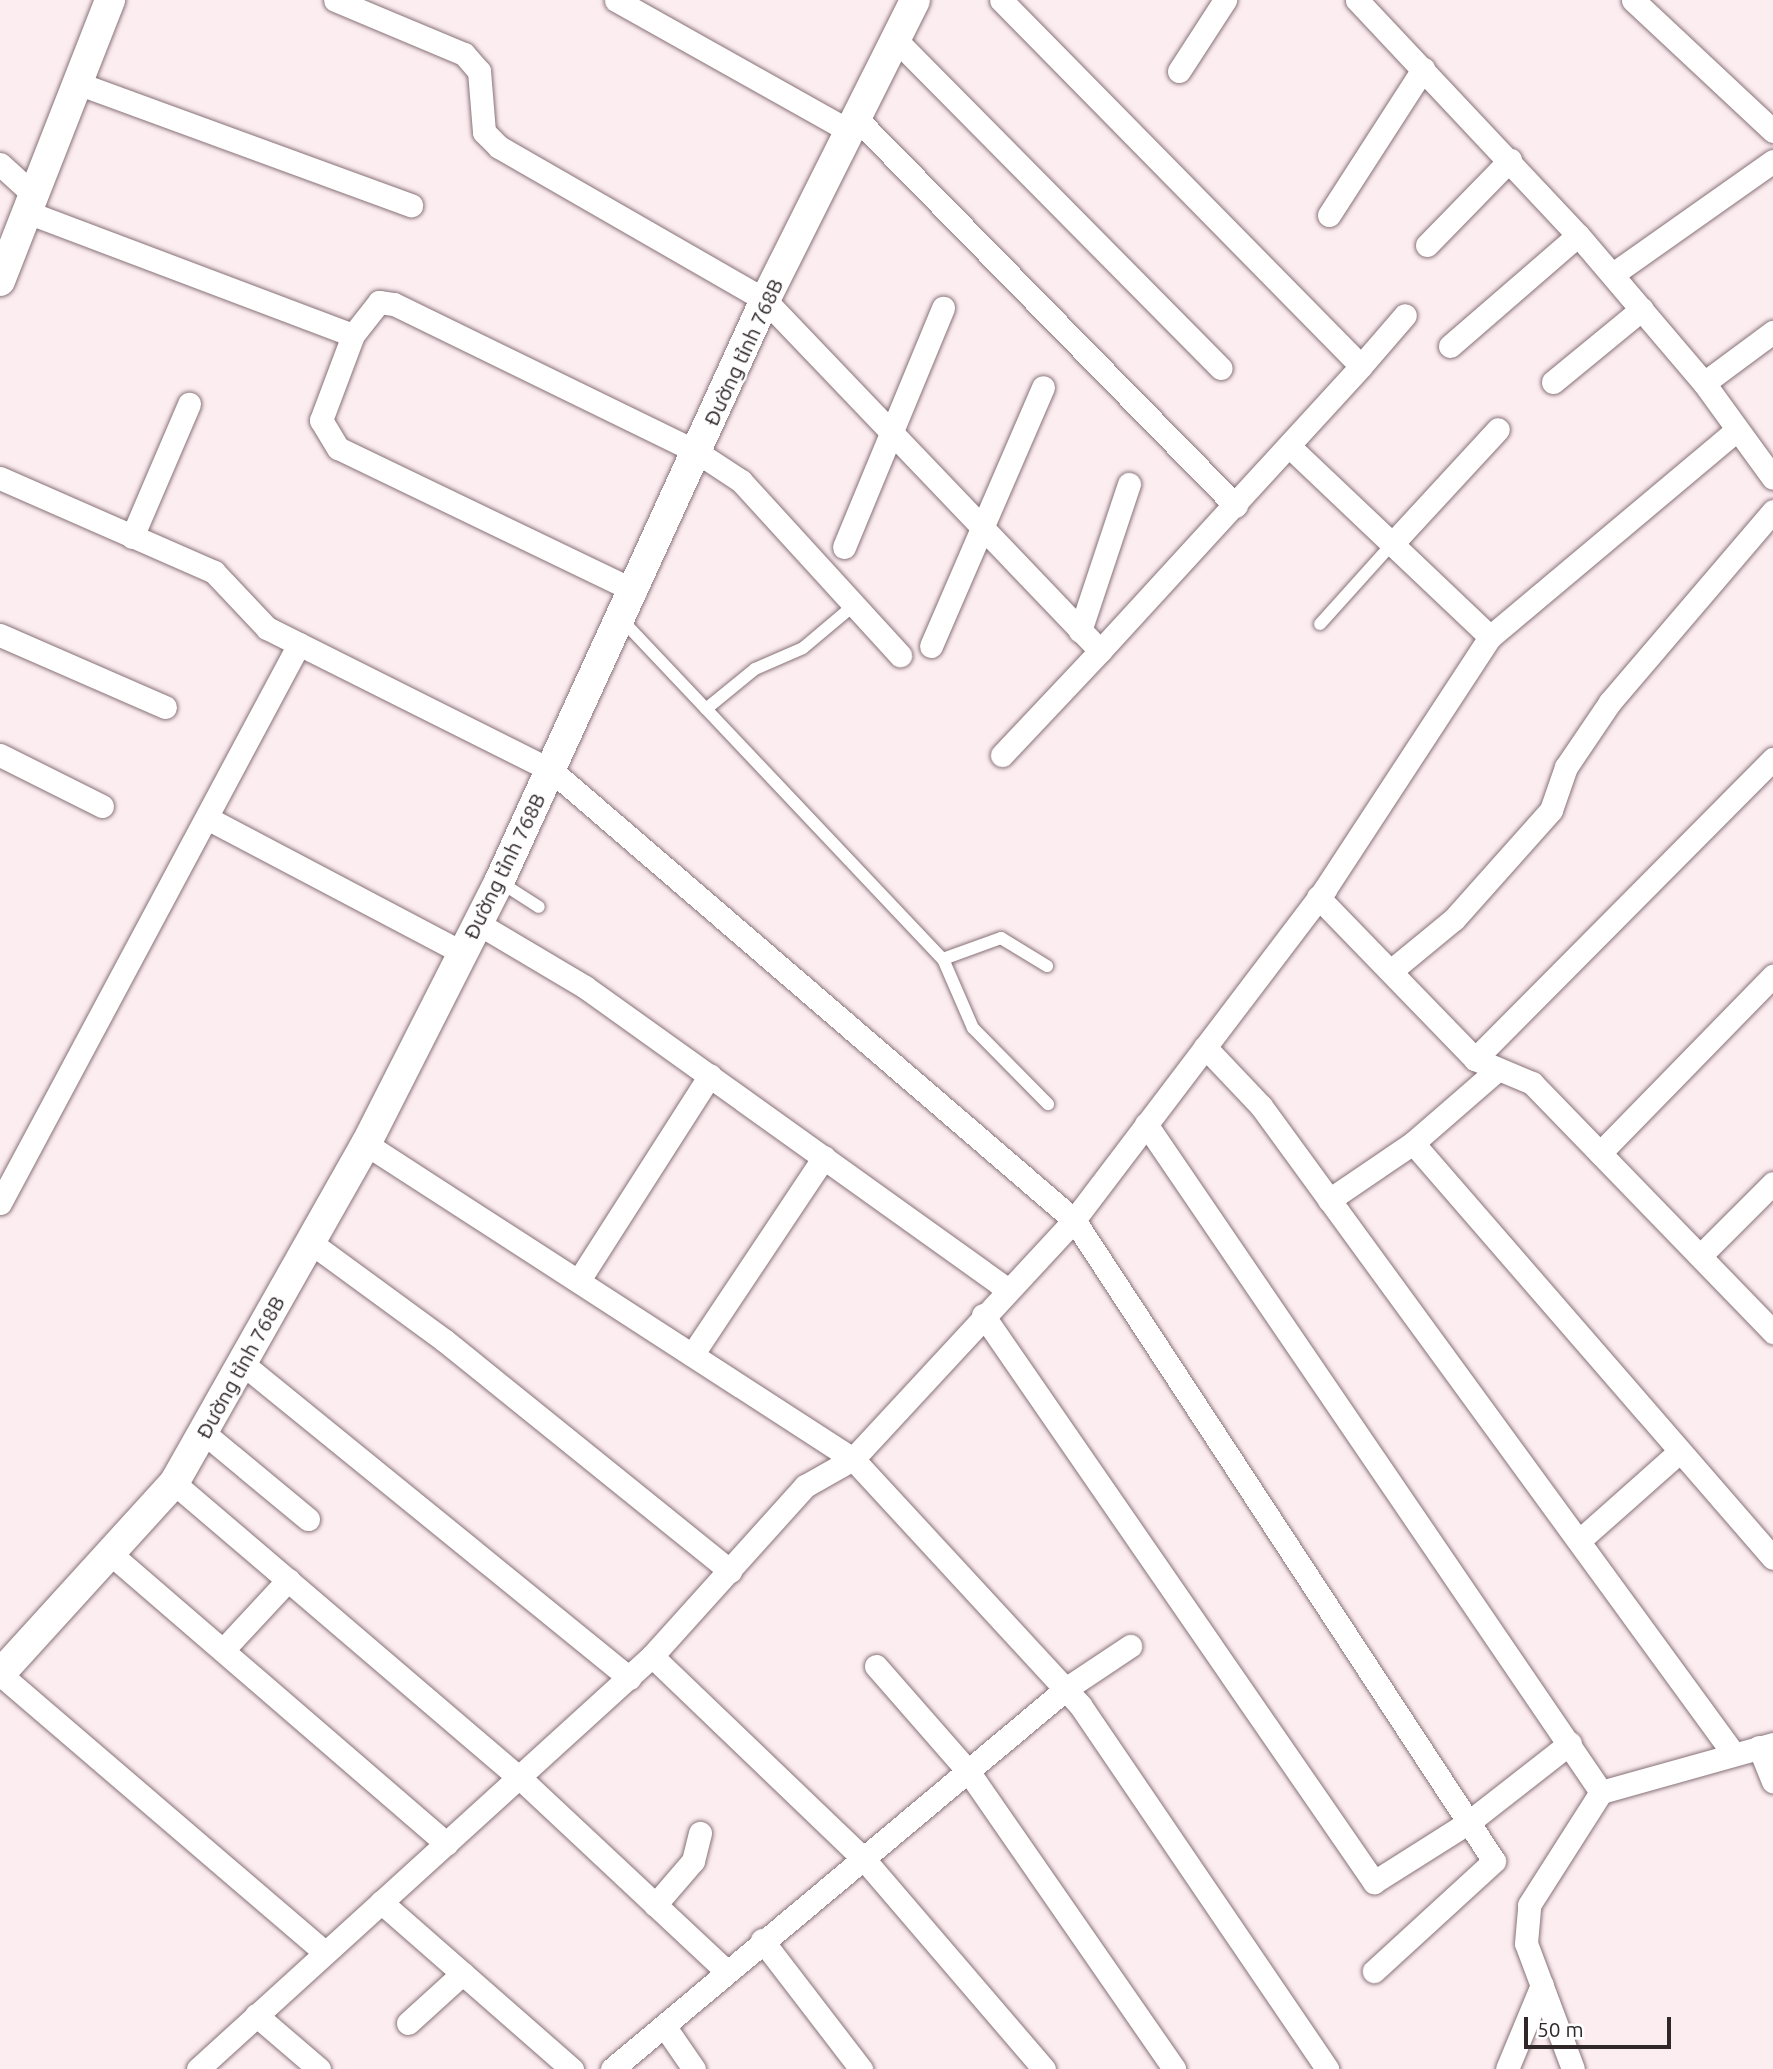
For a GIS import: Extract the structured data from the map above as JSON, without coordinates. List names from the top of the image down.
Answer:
{
  "streets": {
    "street": ["Đường tỉnh 768B"]
  },
  "scale_bar": "50 m"
}
